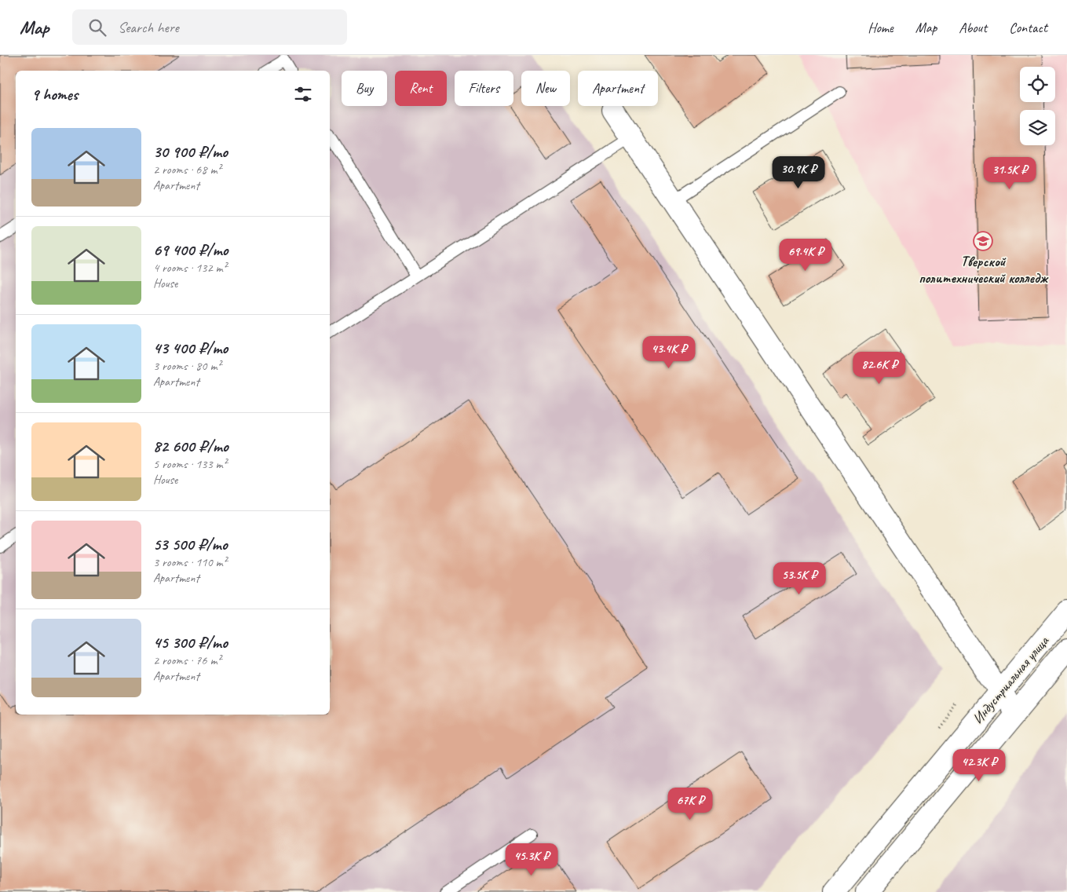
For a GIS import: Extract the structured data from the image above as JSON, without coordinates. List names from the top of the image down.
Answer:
{
  "streets": {
    "street": ["Индустриальная улица"]
  },
  "places": {
    "school or university": ["Тверской политехнический колледж"]
  },
  "page": {
    "header": "Map",
    "search": "Search here",
    "nav": [
      "Home",
      "Map",
      "About",
      "Contact"
    ],
    "chip": [
      "Buy",
      "Rent",
      "Filters",
      "New",
      "Apartment"
    ],
    "heading": "9 homes",
    "list": [
      {
        "name": "30 900 ₽/mo",
        "note": "2 rooms · 68 m² · Apartment"
      },
      {
        "name": "69 400 ₽/mo",
        "note": "4 rooms · 132 m² · House"
      },
      {
        "name": "43 400 ₽/mo",
        "note": "3 rooms · 80 m² · Apartment"
      },
      {
        "name": "82 600 ₽/mo",
        "note": "5 rooms · 133 m² · House"
      },
      {
        "name": "53 500 ₽/mo",
        "note": "3 rooms · 110 m² · Apartment"
      },
      {
        "name": "45 300 ₽/mo",
        "note": "2 rooms · 76 m² · Apartment"
      }
    ],
    "price": [
      "30.9K ₽",
      "31.5K ₽",
      "69.4K ₽",
      "43.4K ₽",
      "82.6K ₽",
      "53.5K ₽",
      "42.3K ₽",
      "67K ₽",
      "45.3K ₽"
    ]
  }
}
